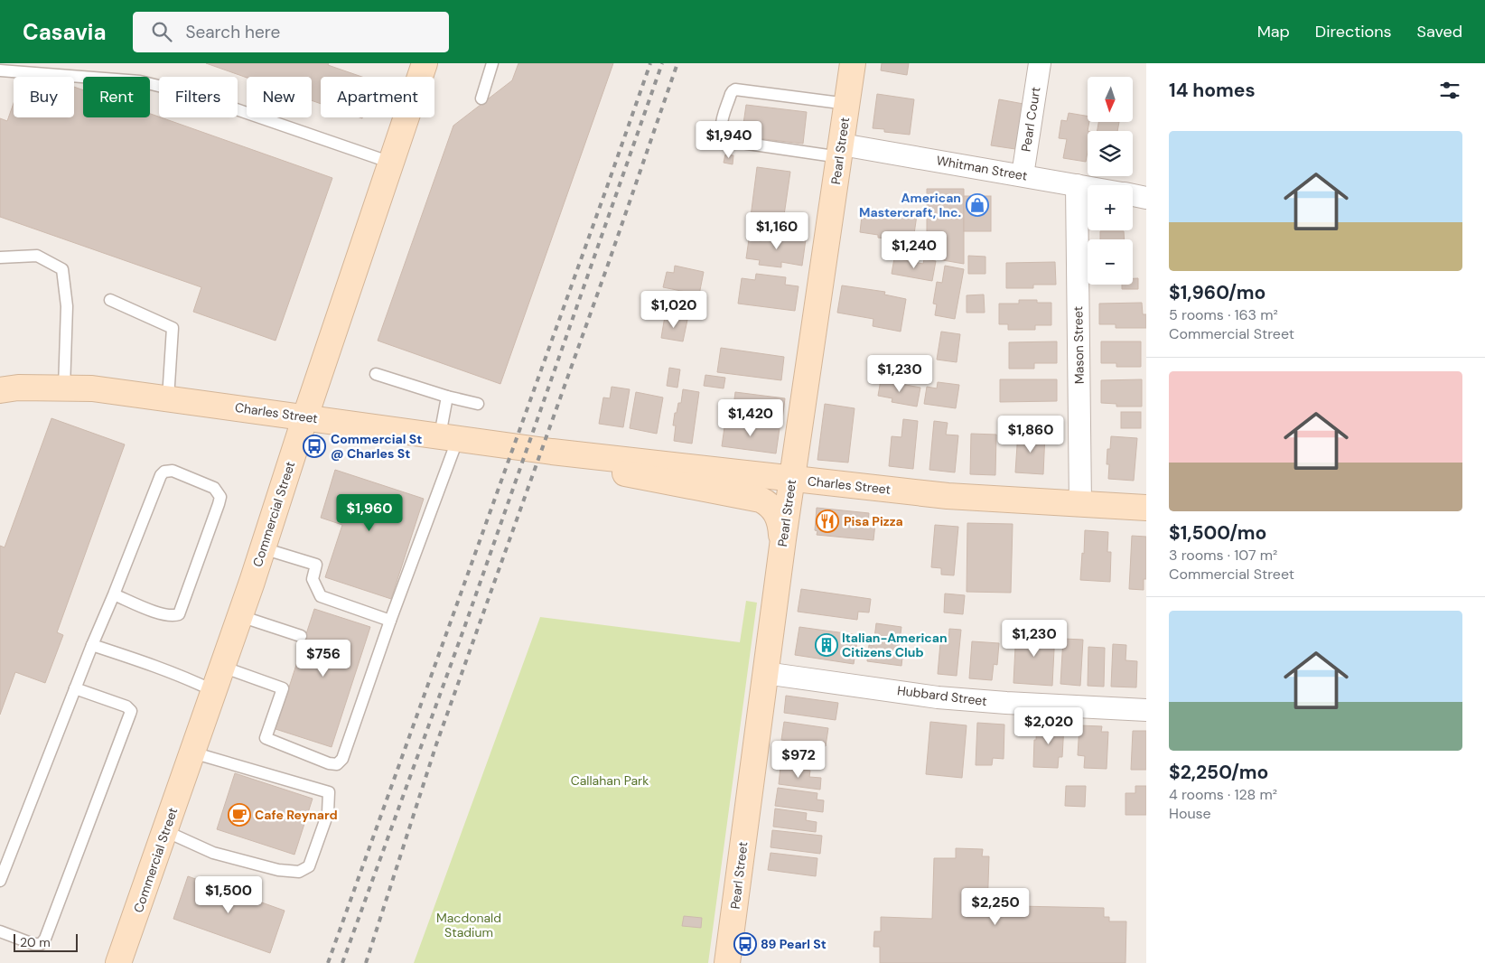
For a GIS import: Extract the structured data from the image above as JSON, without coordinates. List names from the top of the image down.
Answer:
{
  "streets": {
    "street": [
      "Pearl Court",
      "Pearl Street",
      "Whitman Street",
      "Mason Street",
      "Charles Street",
      "Commercial Street",
      "Hubbard Street"
    ]
  },
  "crossings": [
    ["Pearl Court", "Whitman Street"],
    ["Pearl Street", "Whitman Street"],
    ["Pearl Street", "Charles Street"],
    ["Pearl Street", "Hubbard Street"],
    ["Whitman Street", "Mason Street"],
    ["Mason Street", "Charles Street"],
    ["Charles Street", "Commercial Street"]
  ],
  "parks": ["Callahan Park", "Macdonald Stadium"],
  "places": {
    "shop": ["American Mastercraft, Inc."],
    "bus stop": ["Commercial St @ Charles St", "89 Pearl St"],
    "restaurant": ["Pisa Pizza"],
    "building": ["Italian-American Citizens Club"],
    "cafe": ["Cafe Reynard"]
  },
  "scale_bar": "20 m",
  "north": "bottom",
  "page": {
    "header": "Casavia",
    "search": "Search here",
    "nav": ["Map", "Directions", "Saved"],
    "heading": "14 homes",
    "map_buttons": ["+", "−"],
    "chip": [
      "Buy",
      "Rent",
      "Filters",
      "New",
      "Apartment"
    ],
    "list": [
      {
        "name": "$1,960/mo",
        "note": "5 rooms · 163 m² · Commercial Street"
      },
      {
        "name": "$1,500/mo",
        "note": "3 rooms · 107 m² · Commercial Street"
      },
      {
        "name": "$2,250/mo",
        "note": "4 rooms · 128 m² · House"
      }
    ],
    "price": [
      "$1,940",
      "$1,160",
      "$1,240",
      "$1,020",
      "$1,230",
      "$1,420",
      "$1,860",
      "$1,960",
      "$1,230",
      "$756",
      "$2,020",
      "$972",
      "$1,500",
      "$2,250"
    ],
    "scale": "20 m"
  }
}
